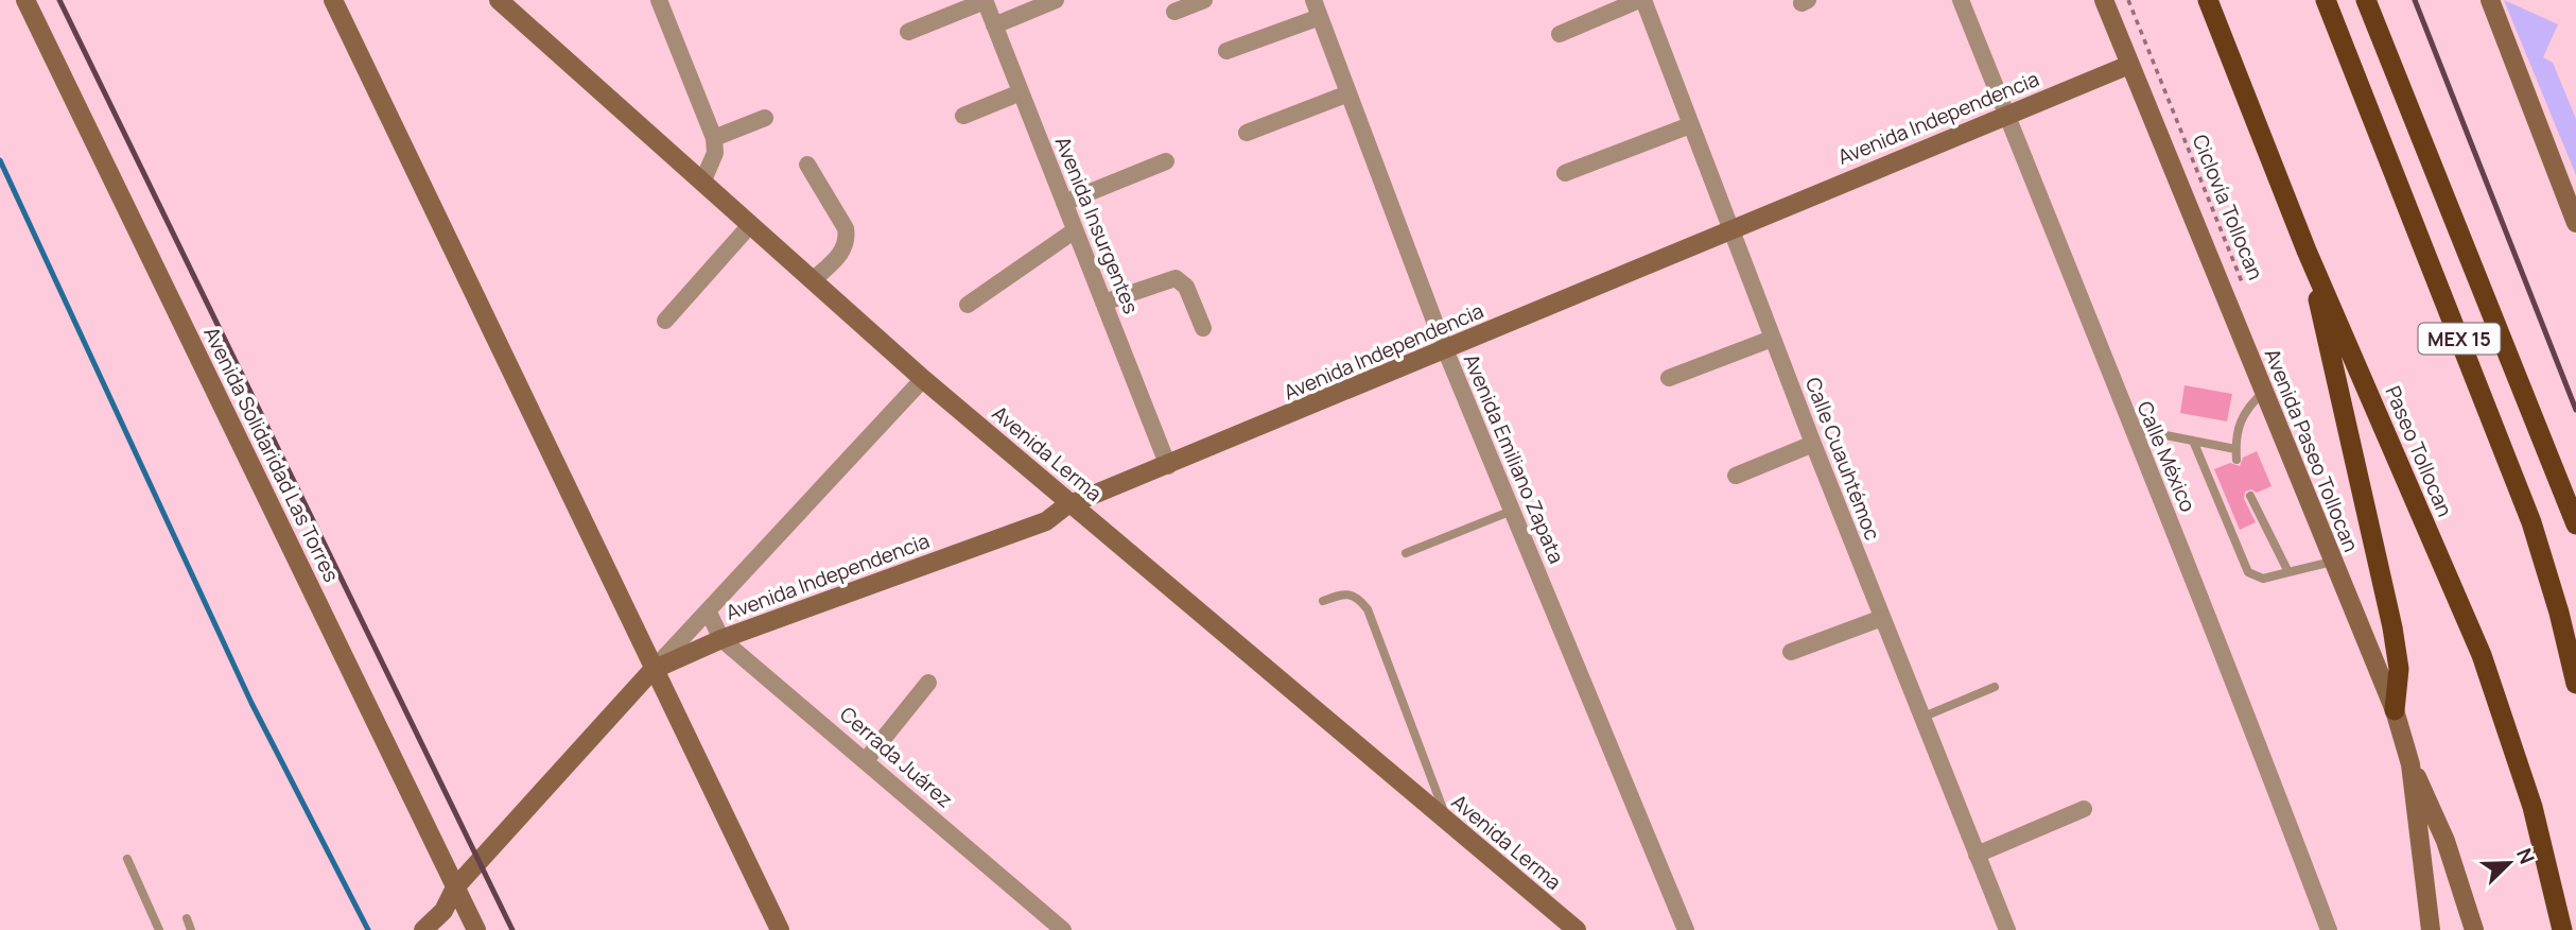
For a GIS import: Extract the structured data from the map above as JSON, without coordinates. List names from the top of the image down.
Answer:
{
  "streets": {
    "highway": ["MEX 15", "Paseo Tollocan"],
    "main road": [
      "Avenida Independencia",
      "Avenida Paseo Tollocan",
      "Avenida Lerma",
      "Avenida Solidaridad Las Torres"
    ],
    "street": [
      "Avenida Insurgentes",
      "Calle México",
      "Avenida Emiliano Zapata",
      "Calle Cuauhtémoc",
      "Cerrada Juárez"
    ],
    "path": ["Ciclovía Tollocan"]
  },
  "crossings": [
    ["Avenida Independencia", "Avenida Insurgentes"],
    ["Avenida Independencia", "Avenida Paseo Tollocan"],
    ["Avenida Independencia", "Avenida Lerma"],
    ["Avenida Independencia", "Avenida Solidaridad Las Torres"],
    ["Avenida Independencia", "Calle México"],
    ["Avenida Independencia", "Avenida Emiliano Zapata"],
    ["Avenida Independencia", "Calle Cuauhtémoc"],
    ["Avenida Independencia", "Cerrada Juárez"]
  ],
  "north": "top right"
}
